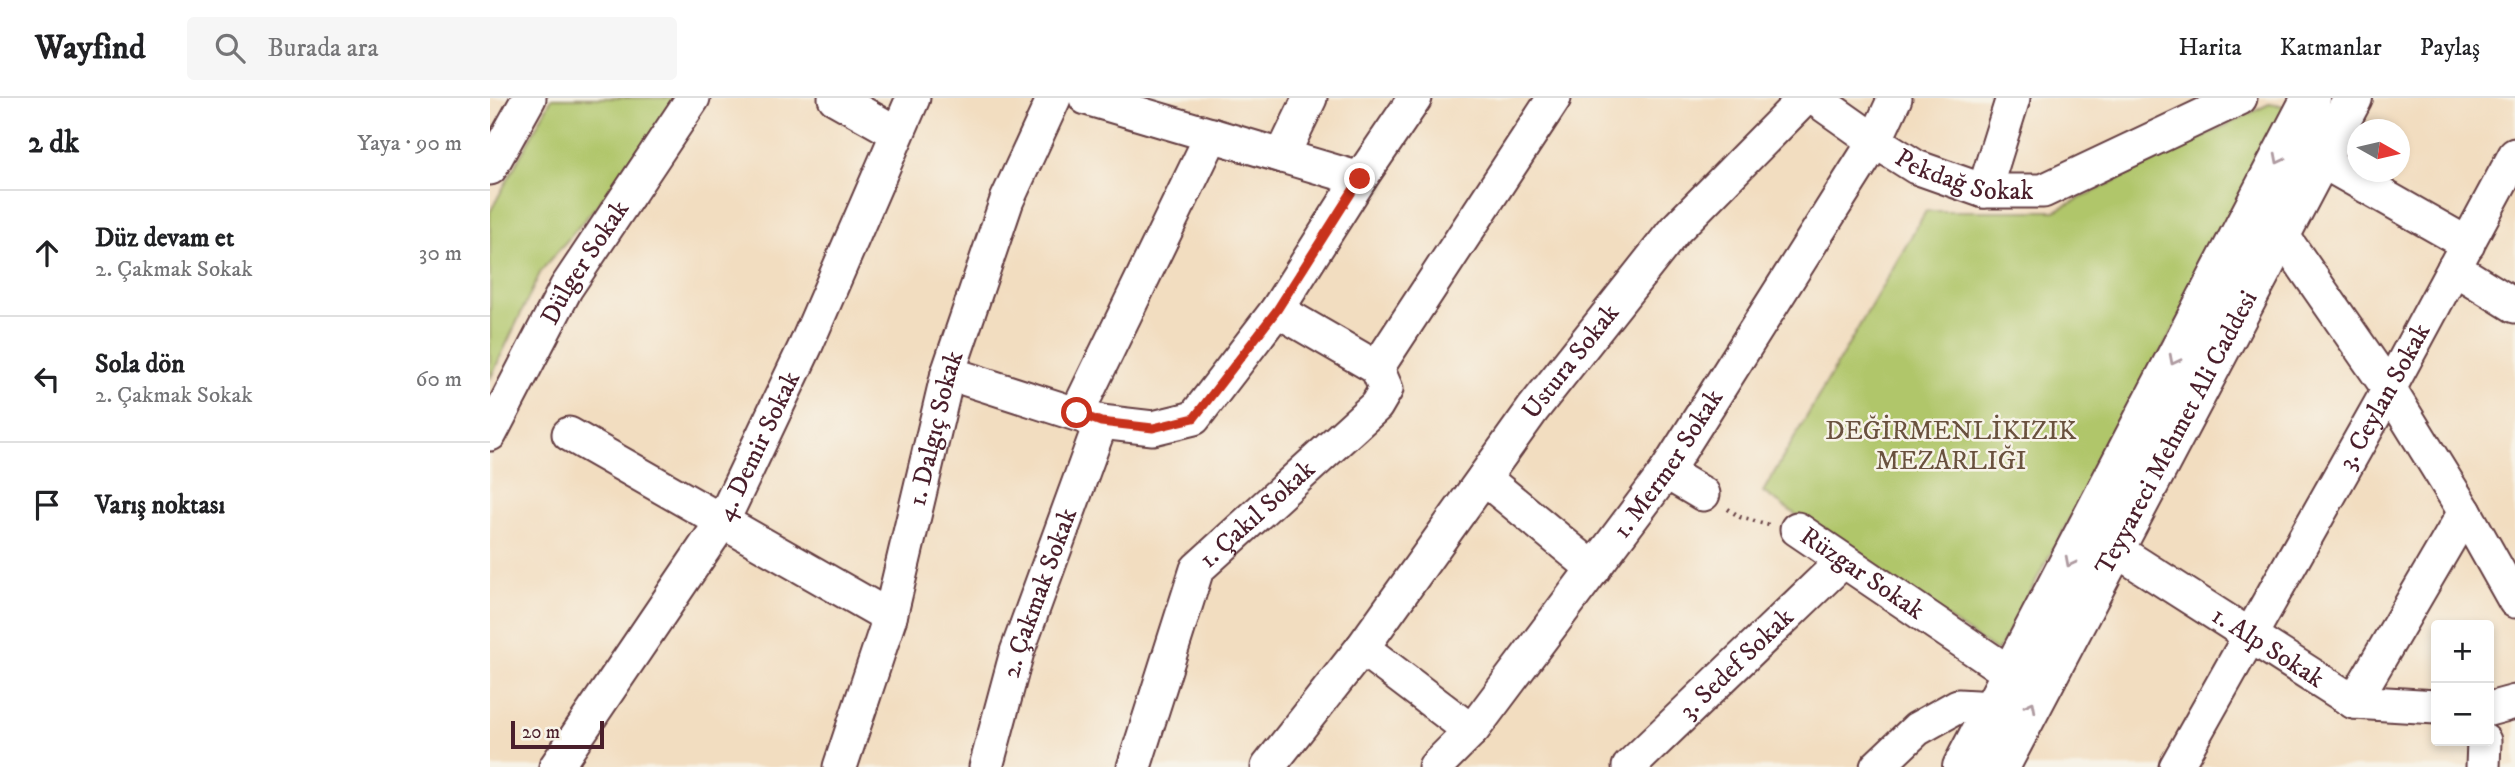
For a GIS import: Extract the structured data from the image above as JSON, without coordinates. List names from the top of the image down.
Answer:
{
  "streets": {
    "main road": ["Teyyareci Mehmet Ali Caddesi"],
    "street": [
      "Pekdağ Sokak",
      "Dülger Sokak",
      "Ustura Sokak",
      "3. Ceylan Sokak",
      "1. Dalgıç Sokak",
      "4. Demir Sokak",
      "1. Mermer Sokak",
      "1. Çakıl Sokak",
      "Rüzgar Sokak",
      "2. Çakmak Sokak",
      "1. Alp Sokak",
      "3. Sedef Sokak"
    ]
  },
  "crossings": [
    ["Pekdağ Sokak", "1. Mermer Sokak"],
    ["3. Ceylan Sokak", "1. Alp Sokak"],
    ["Teyyareci Mehmet Ali Caddesi", "Rüzgar Sokak"],
    ["Teyyareci Mehmet Ali Caddesi", "1. Alp Sokak"],
    ["Rüzgar Sokak", "3. Sedef Sokak"]
  ],
  "parks": ["DEĞİRMENLİKIZIK MEZARLIĞI"],
  "scale_bar": "20 m",
  "north": "right",
  "page": {
    "header": "Wayfind",
    "search": "Burada ara",
    "nav": ["Harita", "Katmanlar", "Paylaş"],
    "heading": ["2 dk", "Yaya · 90 m"],
    "list": [
      ["Düz devam et", "2. Çakmak Sokak", "30 m"],
      ["Sola dön", "2. Çakmak Sokak", "60 m"],
      "Varış noktası"
    ],
    "map_buttons": ["+", "−"],
    "scale": "20 m"
  }
}
